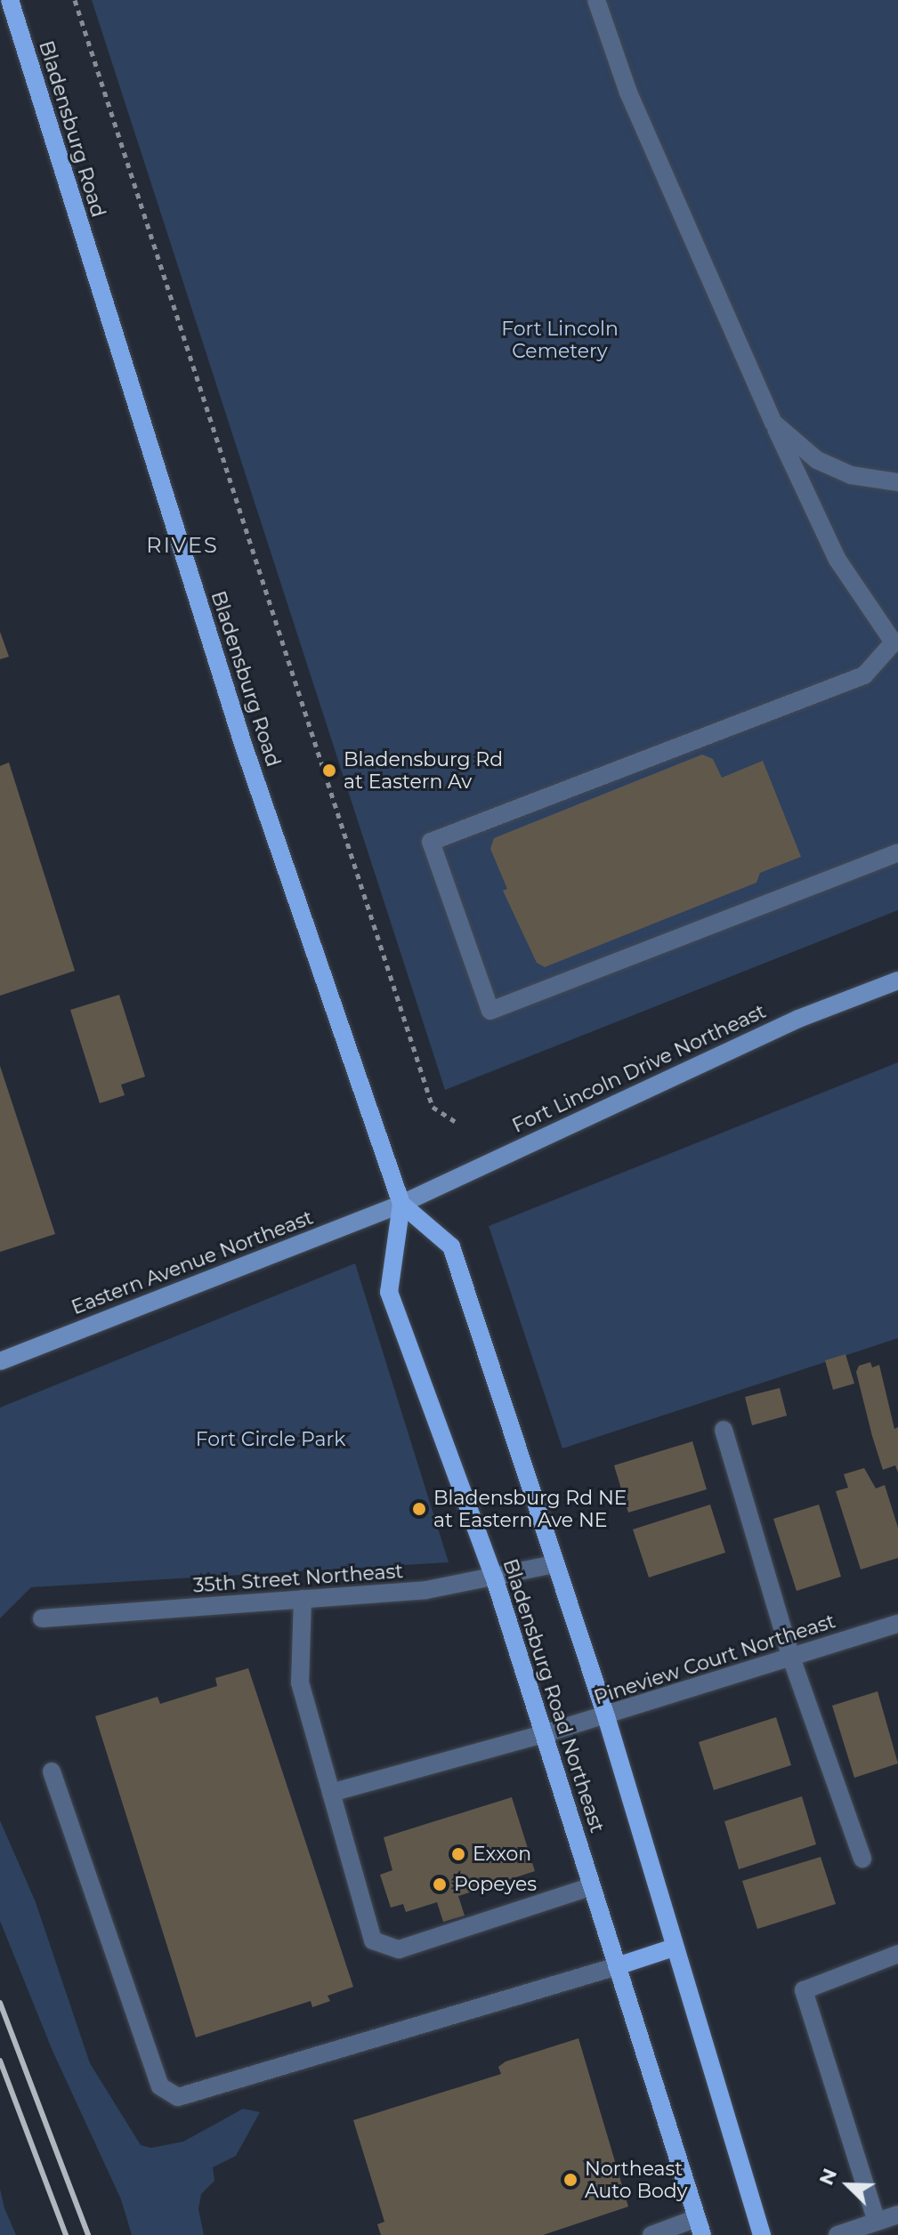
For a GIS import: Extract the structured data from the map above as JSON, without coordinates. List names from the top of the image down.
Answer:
{
  "streets": {
    "main road": ["Bladensburg Road", "Bladensburg Road Northeast"],
    "street": [
      "Fort Lincoln Drive Northeast",
      "Eastern Avenue Northeast",
      "35th Street Northeast",
      "Pineview Court Northeast"
    ]
  },
  "crossings": [
    ["Bladensburg Road", "Fort Lincoln Drive Northeast"],
    ["Bladensburg Road", "Eastern Avenue Northeast"],
    ["Bladensburg Road", "Bladensburg Road Northeast"],
    ["Fort Lincoln Drive Northeast", "Eastern Avenue Northeast"],
    ["Fort Lincoln Drive Northeast", "Bladensburg Road Northeast"],
    ["Eastern Avenue Northeast", "Bladensburg Road Northeast"],
    ["35th Street Northeast", "Bladensburg Road Northeast"],
    ["Pineview Court Northeast", "Bladensburg Road Northeast"]
  ],
  "districts": ["RIVES"],
  "parks": ["Fort Lincoln Cemetery", "Fort Circle Park"],
  "places": [
    "Bladensburg Rd at Eastern Av",
    "Bladensburg Rd NE at Eastern Ave NE",
    "Exxon",
    "Popeyes",
    "Northeast Auto Body"
  ],
  "north": "top left"
}
